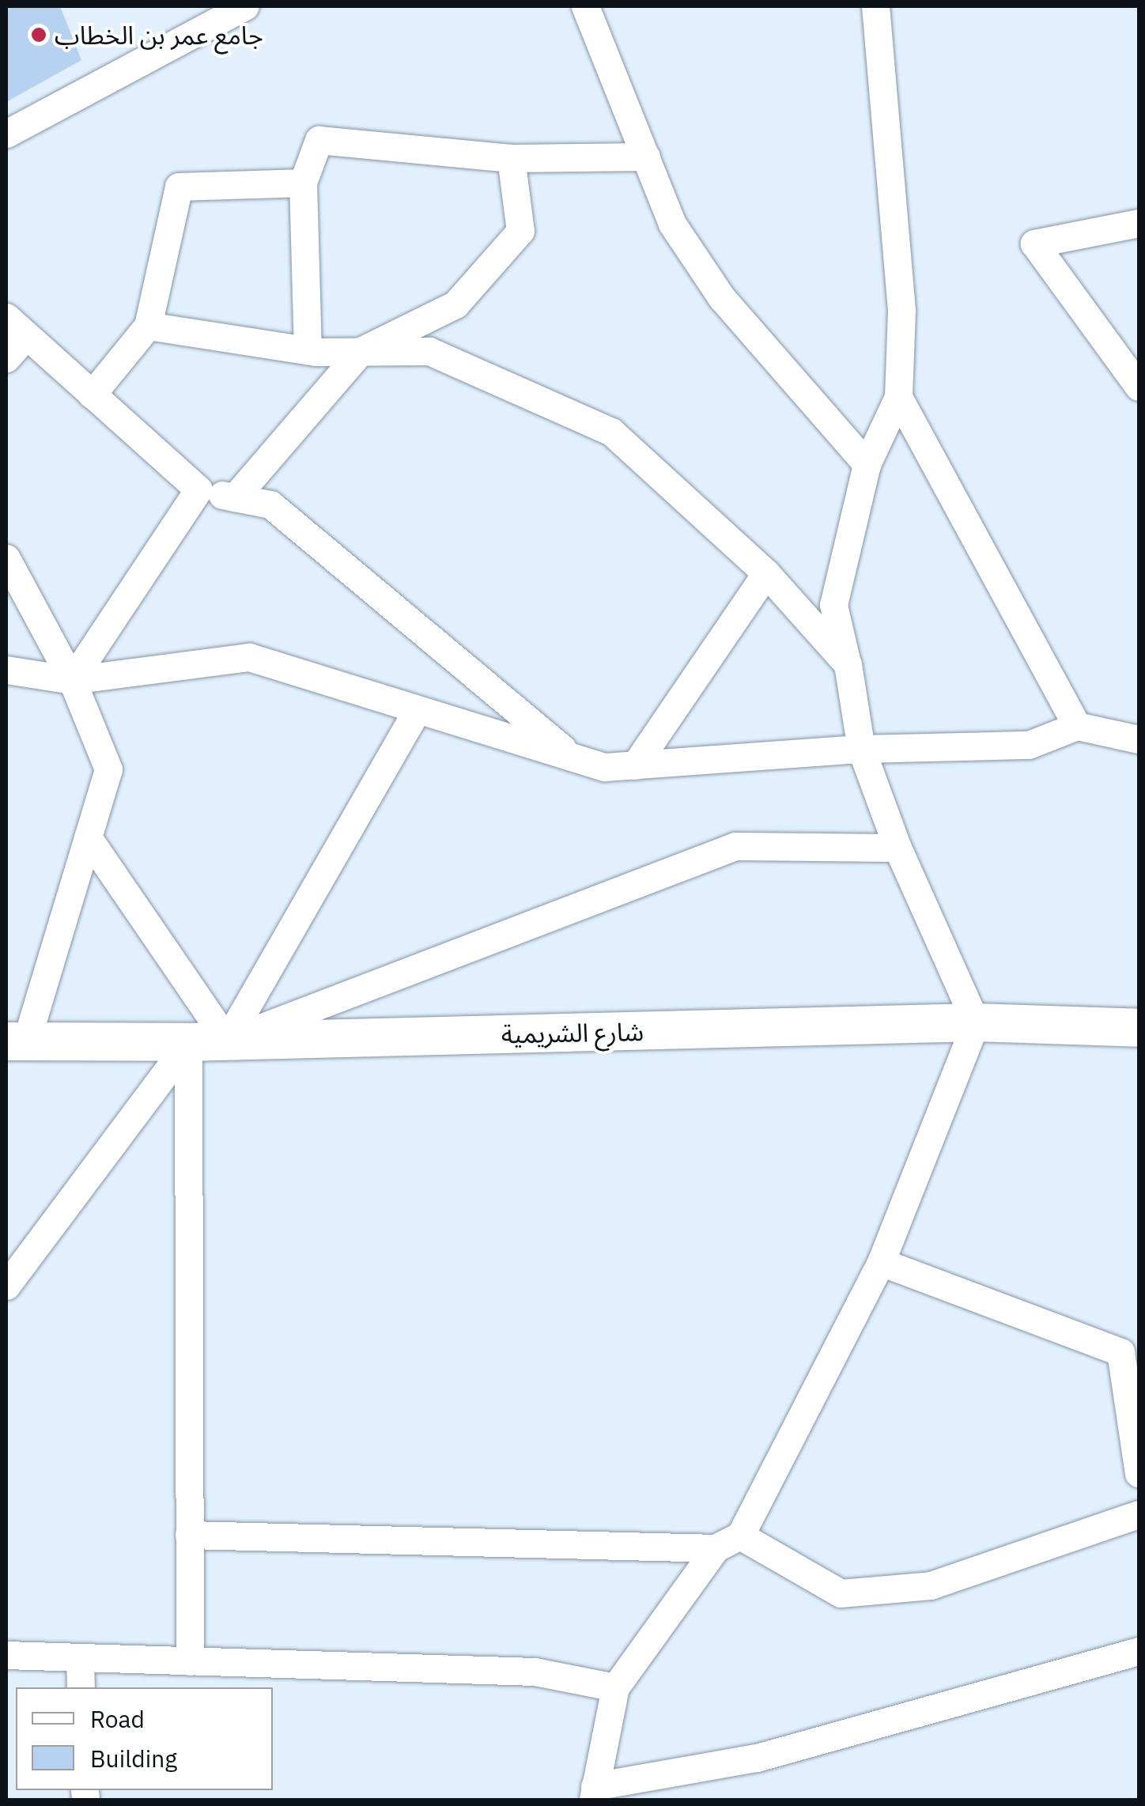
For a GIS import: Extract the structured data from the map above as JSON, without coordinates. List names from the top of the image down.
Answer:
{
  "streets": {
    "street": ["شارع الشريمية"]
  },
  "places": ["جامع عمر بن الخطاب"],
  "legend": ["Road", "Building"]
}
